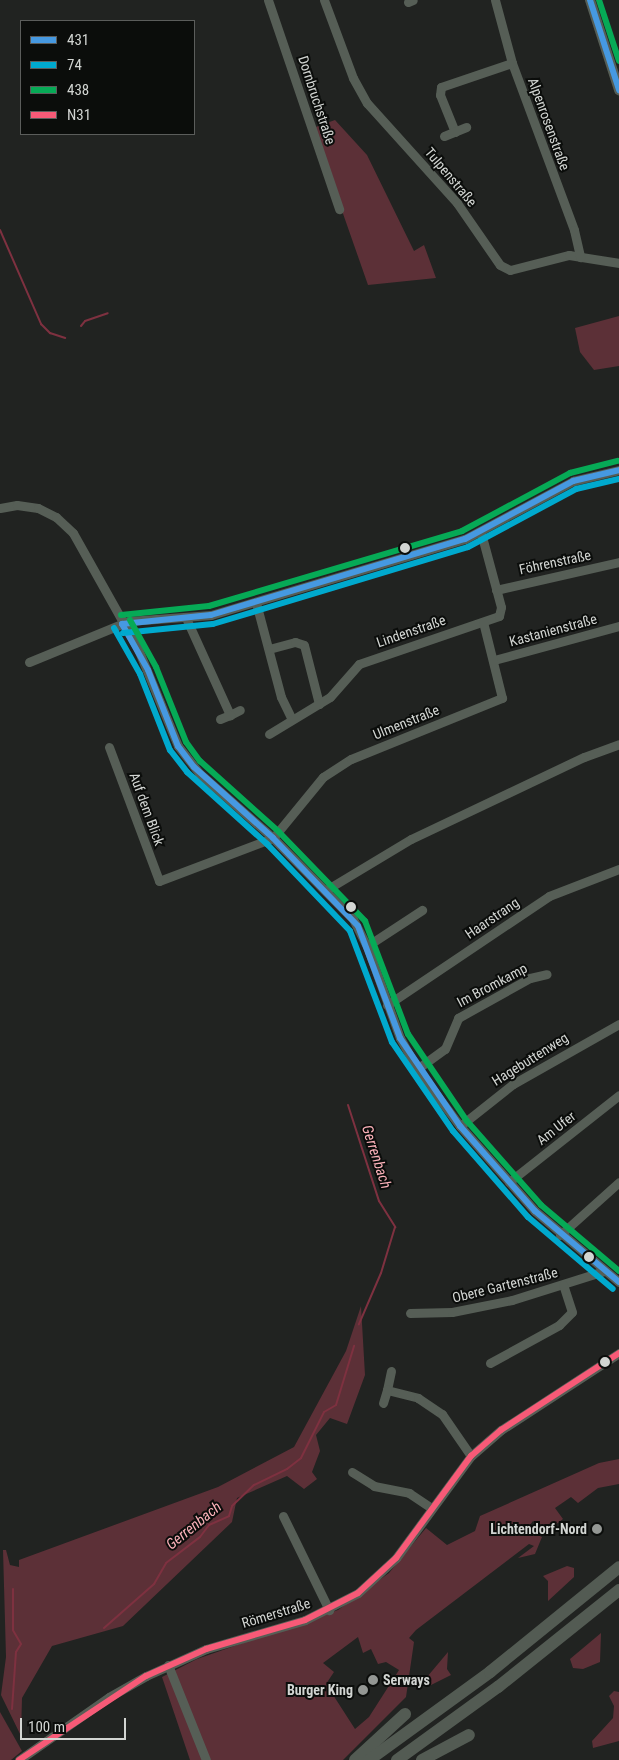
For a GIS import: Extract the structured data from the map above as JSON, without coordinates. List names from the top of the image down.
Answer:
{
  "streets": {
    "street": [
      "Dornbruchstraße",
      "Alpenrosenstraße",
      "Tulpenstraße",
      "Föhrenstraße",
      "Kastanienstraße",
      "Lindenstraße",
      "Ulmenstraße",
      "Auf dem Blick",
      "Haarstrang",
      "Im Bromkamp",
      "Hagebuttenweg",
      "Am Ufer",
      "Obere Gartenstraße",
      "Römerstraße"
    ]
  },
  "crossings": [
    ["Alpenrosenstraße", "Tulpenstraße"],
    ["Föhrenstraße", "Lindenstraße"],
    ["Kastanienstraße", "Ulmenstraße"],
    ["Lindenstraße", "Ulmenstraße"],
    ["Ulmenstraße", "Auf dem Blick"]
  ],
  "water": ["Gerrenbach"],
  "places": ["Lichtendorf-Nord", "Serways", "Burger King"],
  "lines": [
    "transit line 431",
    "transit line 438",
    "transit line 74",
    "transit line N31"
  ],
  "legend": [
    "431",
    "74",
    "438",
    "N31"
  ],
  "scale_bar": "100 m"
}
